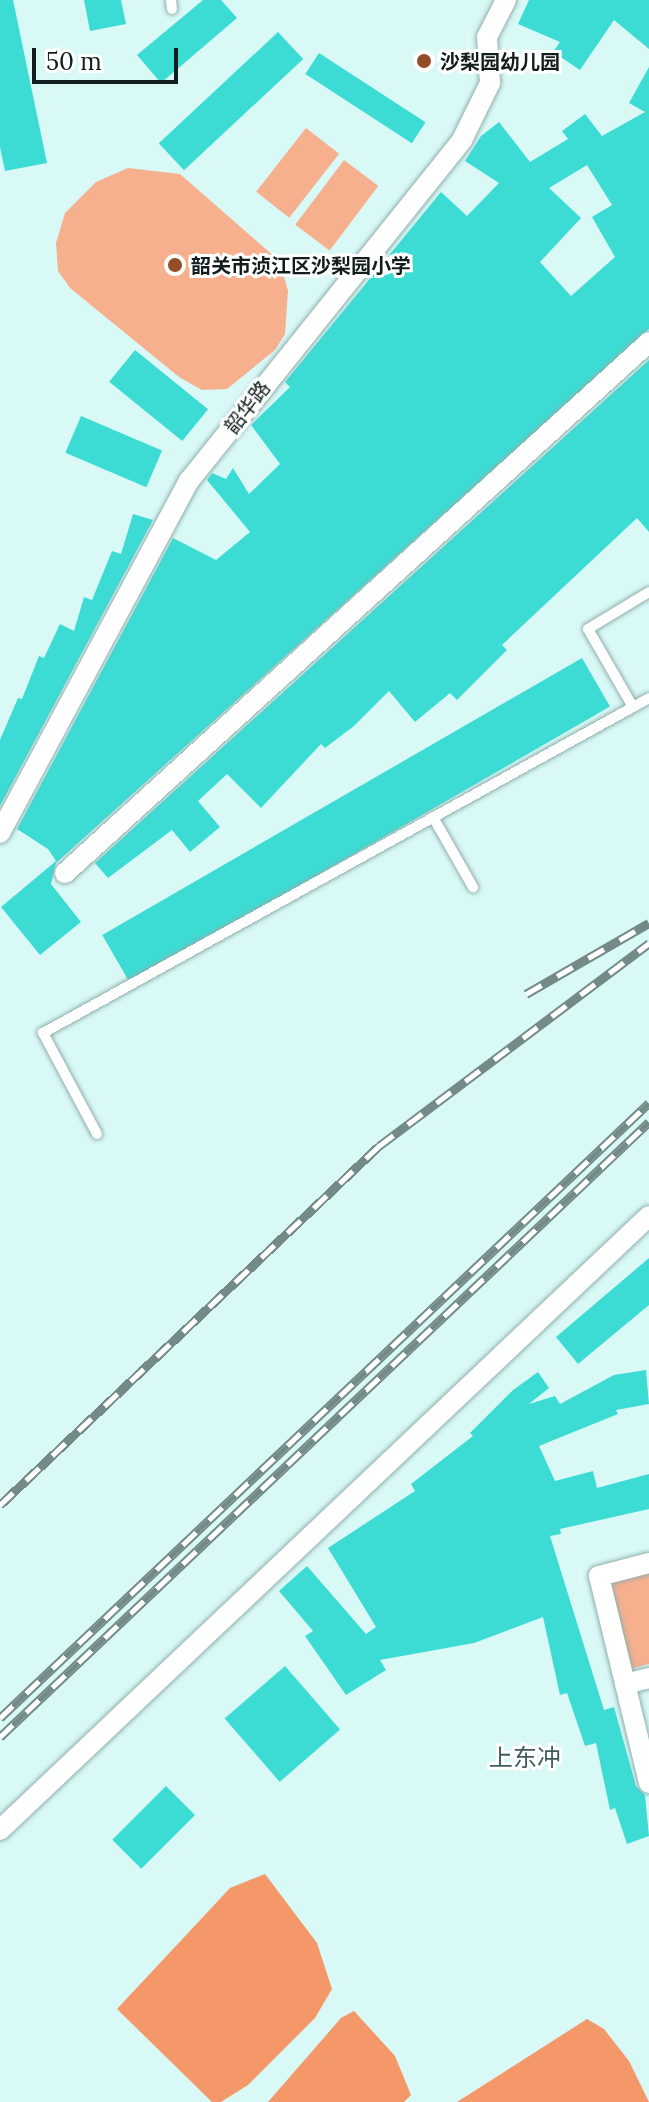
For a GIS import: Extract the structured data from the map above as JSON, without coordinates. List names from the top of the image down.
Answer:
{
  "streets": {
    "street": ["韶华路"]
  },
  "districts": ["上东冲"],
  "places": ["沙梨园幼儿园", "韶关市浈江区沙梨园小学"],
  "scale_bar": "50 m"
}
